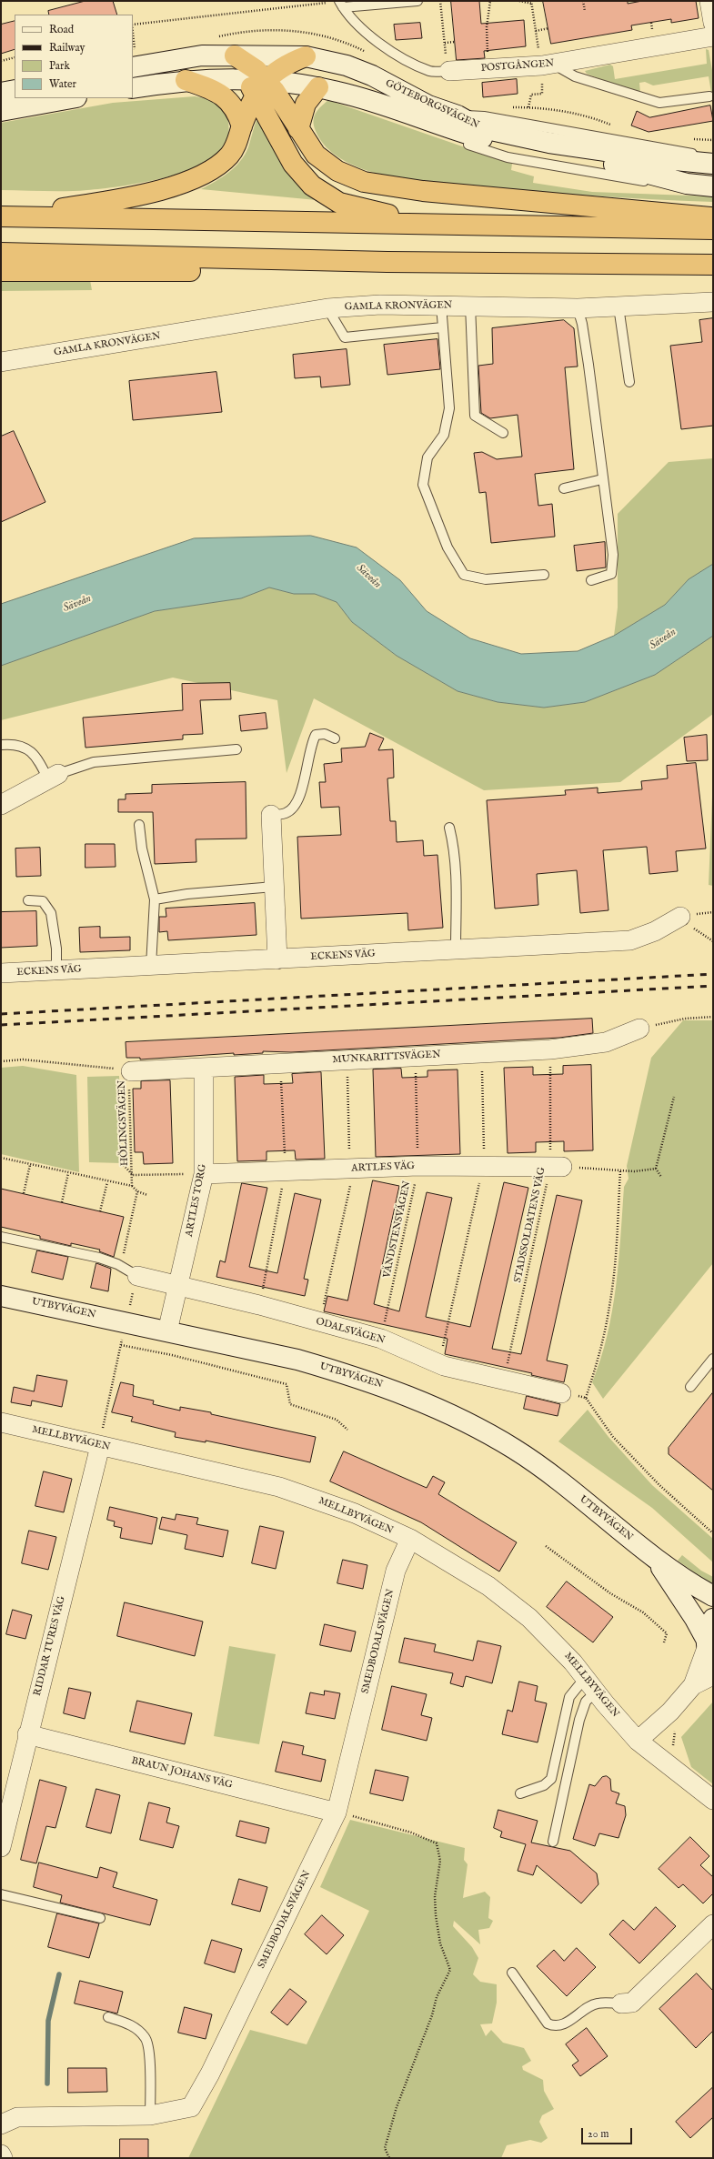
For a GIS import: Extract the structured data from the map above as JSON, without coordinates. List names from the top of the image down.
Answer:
{
  "streets": {
    "main road": ["GÖTEBORGSVÄGEN", "UTBYVÄGEN"],
    "street": [
      "POSTGÅNGEN",
      "GAMLA KRONVÄGEN",
      "ECKENS VÄG",
      "MUNKARITTSVÄGEN",
      "ARTLES VÄG",
      "ARTLES TORG",
      "ODALSVÄGEN",
      "MELLBYVÄGEN",
      "SMEDBODALSVÄGEN",
      "RIDDAR TURES VÄG",
      "BRAUN JOHANS VÄG"
    ],
    "path": ["HÖLINGSVÄGEN", "STADSSOLDATENS VÄG", "VÄNDSTENSVÄGEN"]
  },
  "crossings": [
    ["MUNKARITTSVÄGEN", "HÖLINGSVÄGEN"],
    ["MUNKARITTSVÄGEN", "ARTLES TORG"],
    ["MUNKARITTSVÄGEN", "STADSSOLDATENS VÄG"],
    ["MUNKARITTSVÄGEN", "VÄNDSTENSVÄGEN"],
    ["ARTLES VÄG", "ARTLES TORG"],
    ["ARTLES VÄG", "STADSSOLDATENS VÄG"],
    ["ARTLES VÄG", "VÄNDSTENSVÄGEN"],
    ["ARTLES TORG", "UTBYVÄGEN"],
    ["ARTLES TORG", "ODALSVÄGEN"],
    ["STADSSOLDATENS VÄG", "ODALSVÄGEN"],
    ["VÄNDSTENSVÄGEN", "ODALSVÄGEN"],
    ["MELLBYVÄGEN", "SMEDBODALSVÄGEN"],
    ["MELLBYVÄGEN", "RIDDAR TURES VÄG"],
    ["SMEDBODALSVÄGEN", "BRAUN JOHANS VÄG"],
    ["RIDDAR TURES VÄG", "BRAUN JOHANS VÄG"]
  ],
  "water": ["Säveån"],
  "legend": [
    "Road",
    "Railway",
    "Park",
    "Water"
  ],
  "scale_bar": "20 m"
}
